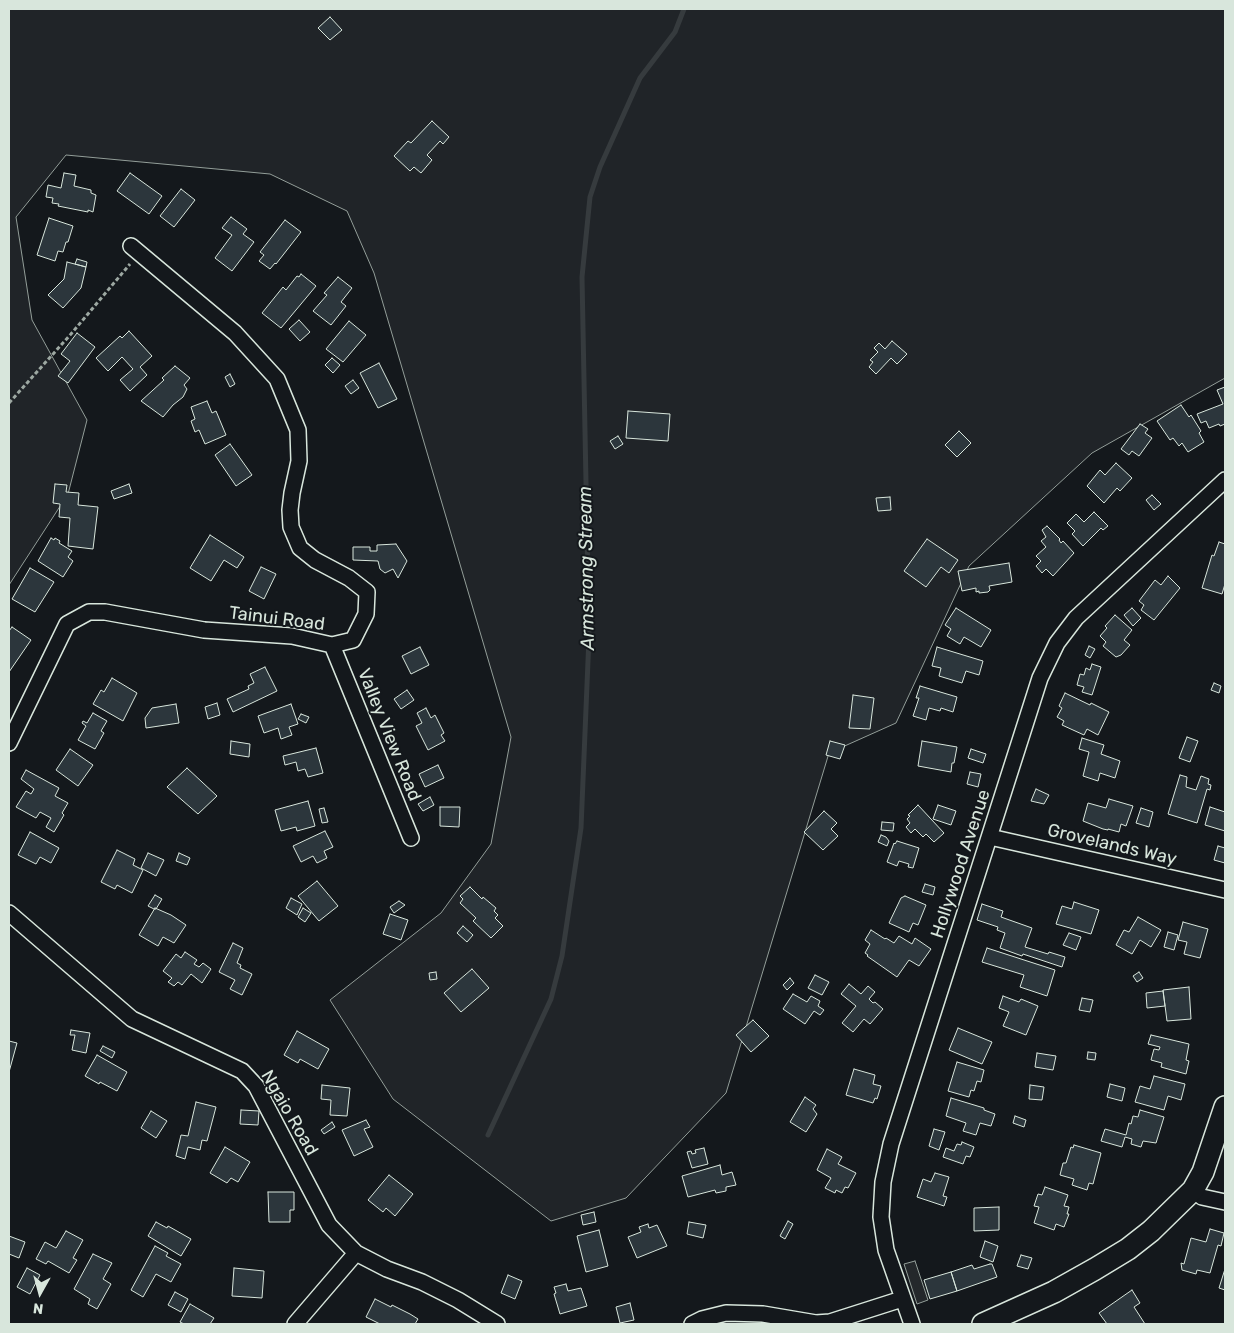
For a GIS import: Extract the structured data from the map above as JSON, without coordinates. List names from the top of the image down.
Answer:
{
  "streets": {
    "street": [
      "Tainui Road",
      "Valley View Road",
      "Grovelands Way",
      "Hollywood Avenue",
      "Ngaio Road"
    ]
  },
  "crossings": [
    ["Tainui Road", "Valley View Road"],
    ["Grovelands Way", "Hollywood Avenue"]
  ],
  "water": ["Armstrong Stream"],
  "north": "bottom"
}
